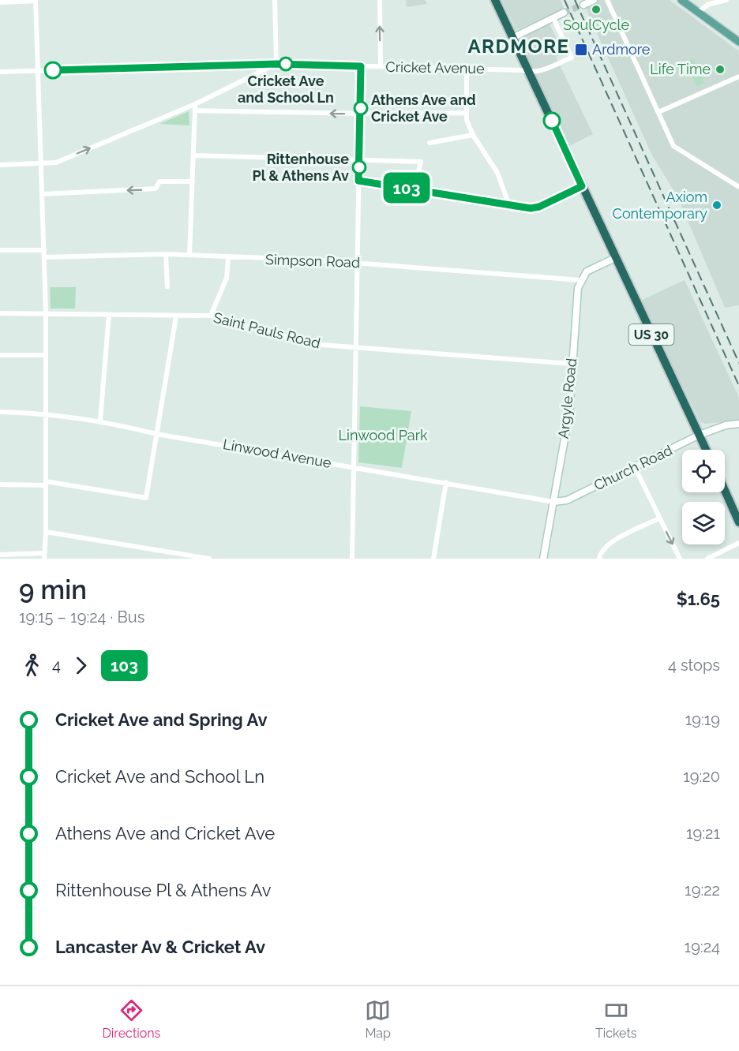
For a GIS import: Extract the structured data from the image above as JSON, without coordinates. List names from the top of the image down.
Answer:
{
  "streets": {
    "highway": ["US 30"],
    "street": [
      "Cricket Avenue",
      "Simpson Road",
      "Saint Pauls Road",
      "Argyle Road",
      "Linwood Avenue",
      "Church Road"
    ]
  },
  "crossings": [
    ["Cricket Avenue", "US 30"],
    ["Simpson Road", "Argyle Road"],
    ["Saint Pauls Road", "Argyle Road"],
    ["US 30", "Church Road"],
    ["Argyle Road", "Linwood Avenue"],
    ["Argyle Road", "Church Road"],
    ["Linwood Avenue", "Church Road"]
  ],
  "districts": ["ARDMORE"],
  "parks": ["Linwood Park"],
  "places": {
    "other": [
      "SoulCycle",
      "Cricket Ave and School Ln",
      "Life Time",
      "Athens Ave and Cricket Ave",
      "Rittenhouse Pl & Athens Av",
      "Axiom Contemporary"
    ],
    "transit": ["Ardmore"]
  },
  "lines": ["bus line 103"],
  "page": {
    "on_map": "103",
    "heading": ["9 min", "19:15 – 19:24 · Bus", "$1.65"],
    "legs": ["4", "103", "4 stops"],
    "list": [
      {
        "name": "Cricket Ave and Spring Av",
        "value": "19:19"
      },
      {
        "name": "Cricket Ave and School Ln",
        "value": "19:20"
      },
      {
        "name": "Athens Ave and Cricket Ave",
        "value": "19:21"
      },
      {
        "name": "Rittenhouse Pl & Athens Av",
        "value": "19:22"
      },
      {
        "name": "Lancaster Av & Cricket Av",
        "value": "19:24"
      }
    ],
    "tabs": ["Directions", "Map", "Tickets"]
  }
}
